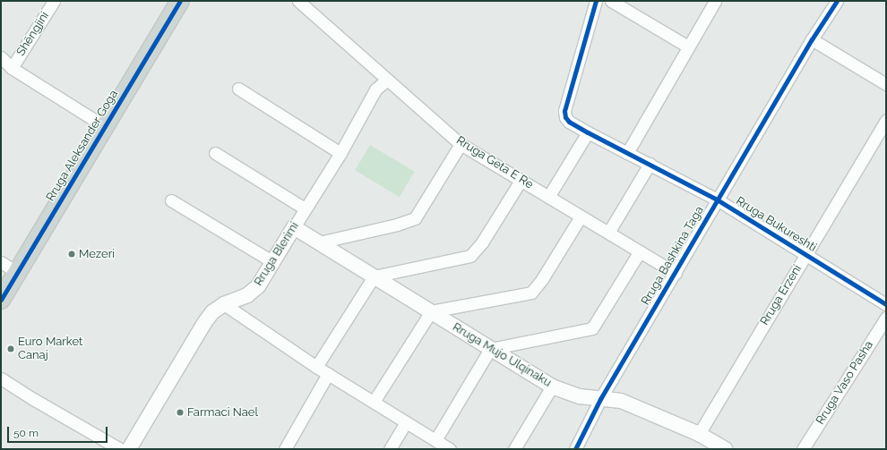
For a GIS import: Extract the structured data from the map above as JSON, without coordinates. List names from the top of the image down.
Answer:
{
  "streets": {
    "main road": ["Rruga Aleksander Goga"],
    "street": [
      "Shëngjini",
      "Rruga Geta E Re",
      "Rruga Bukureshti",
      "Rruga Blerimi",
      "Rruga Bashkina Taga",
      "Rruga Erzeni",
      "Rruga Mujo Ulqinaku",
      "Rruga Vaso Pasha"
    ]
  },
  "crossings": [
    ["Rruga Geta E Re", "Rruga Blerimi"],
    ["Rruga Geta E Re", "Rruga Bashkina Taga"],
    ["Rruga Bukureshti", "Rruga Bashkina Taga"],
    ["Rruga Bukureshti", "Rruga Erzeni"],
    ["Rruga Blerimi", "Rruga Mujo Ulqinaku"],
    ["Rruga Bashkina Taga", "Rruga Mujo Ulqinaku"],
    ["Rruga Erzeni", "Rruga Mujo Ulqinaku"]
  ],
  "places": ["Mezeri", "Euro Market Canaj", "Farmaci Nael"],
  "scale_bar": "50 m"
}
